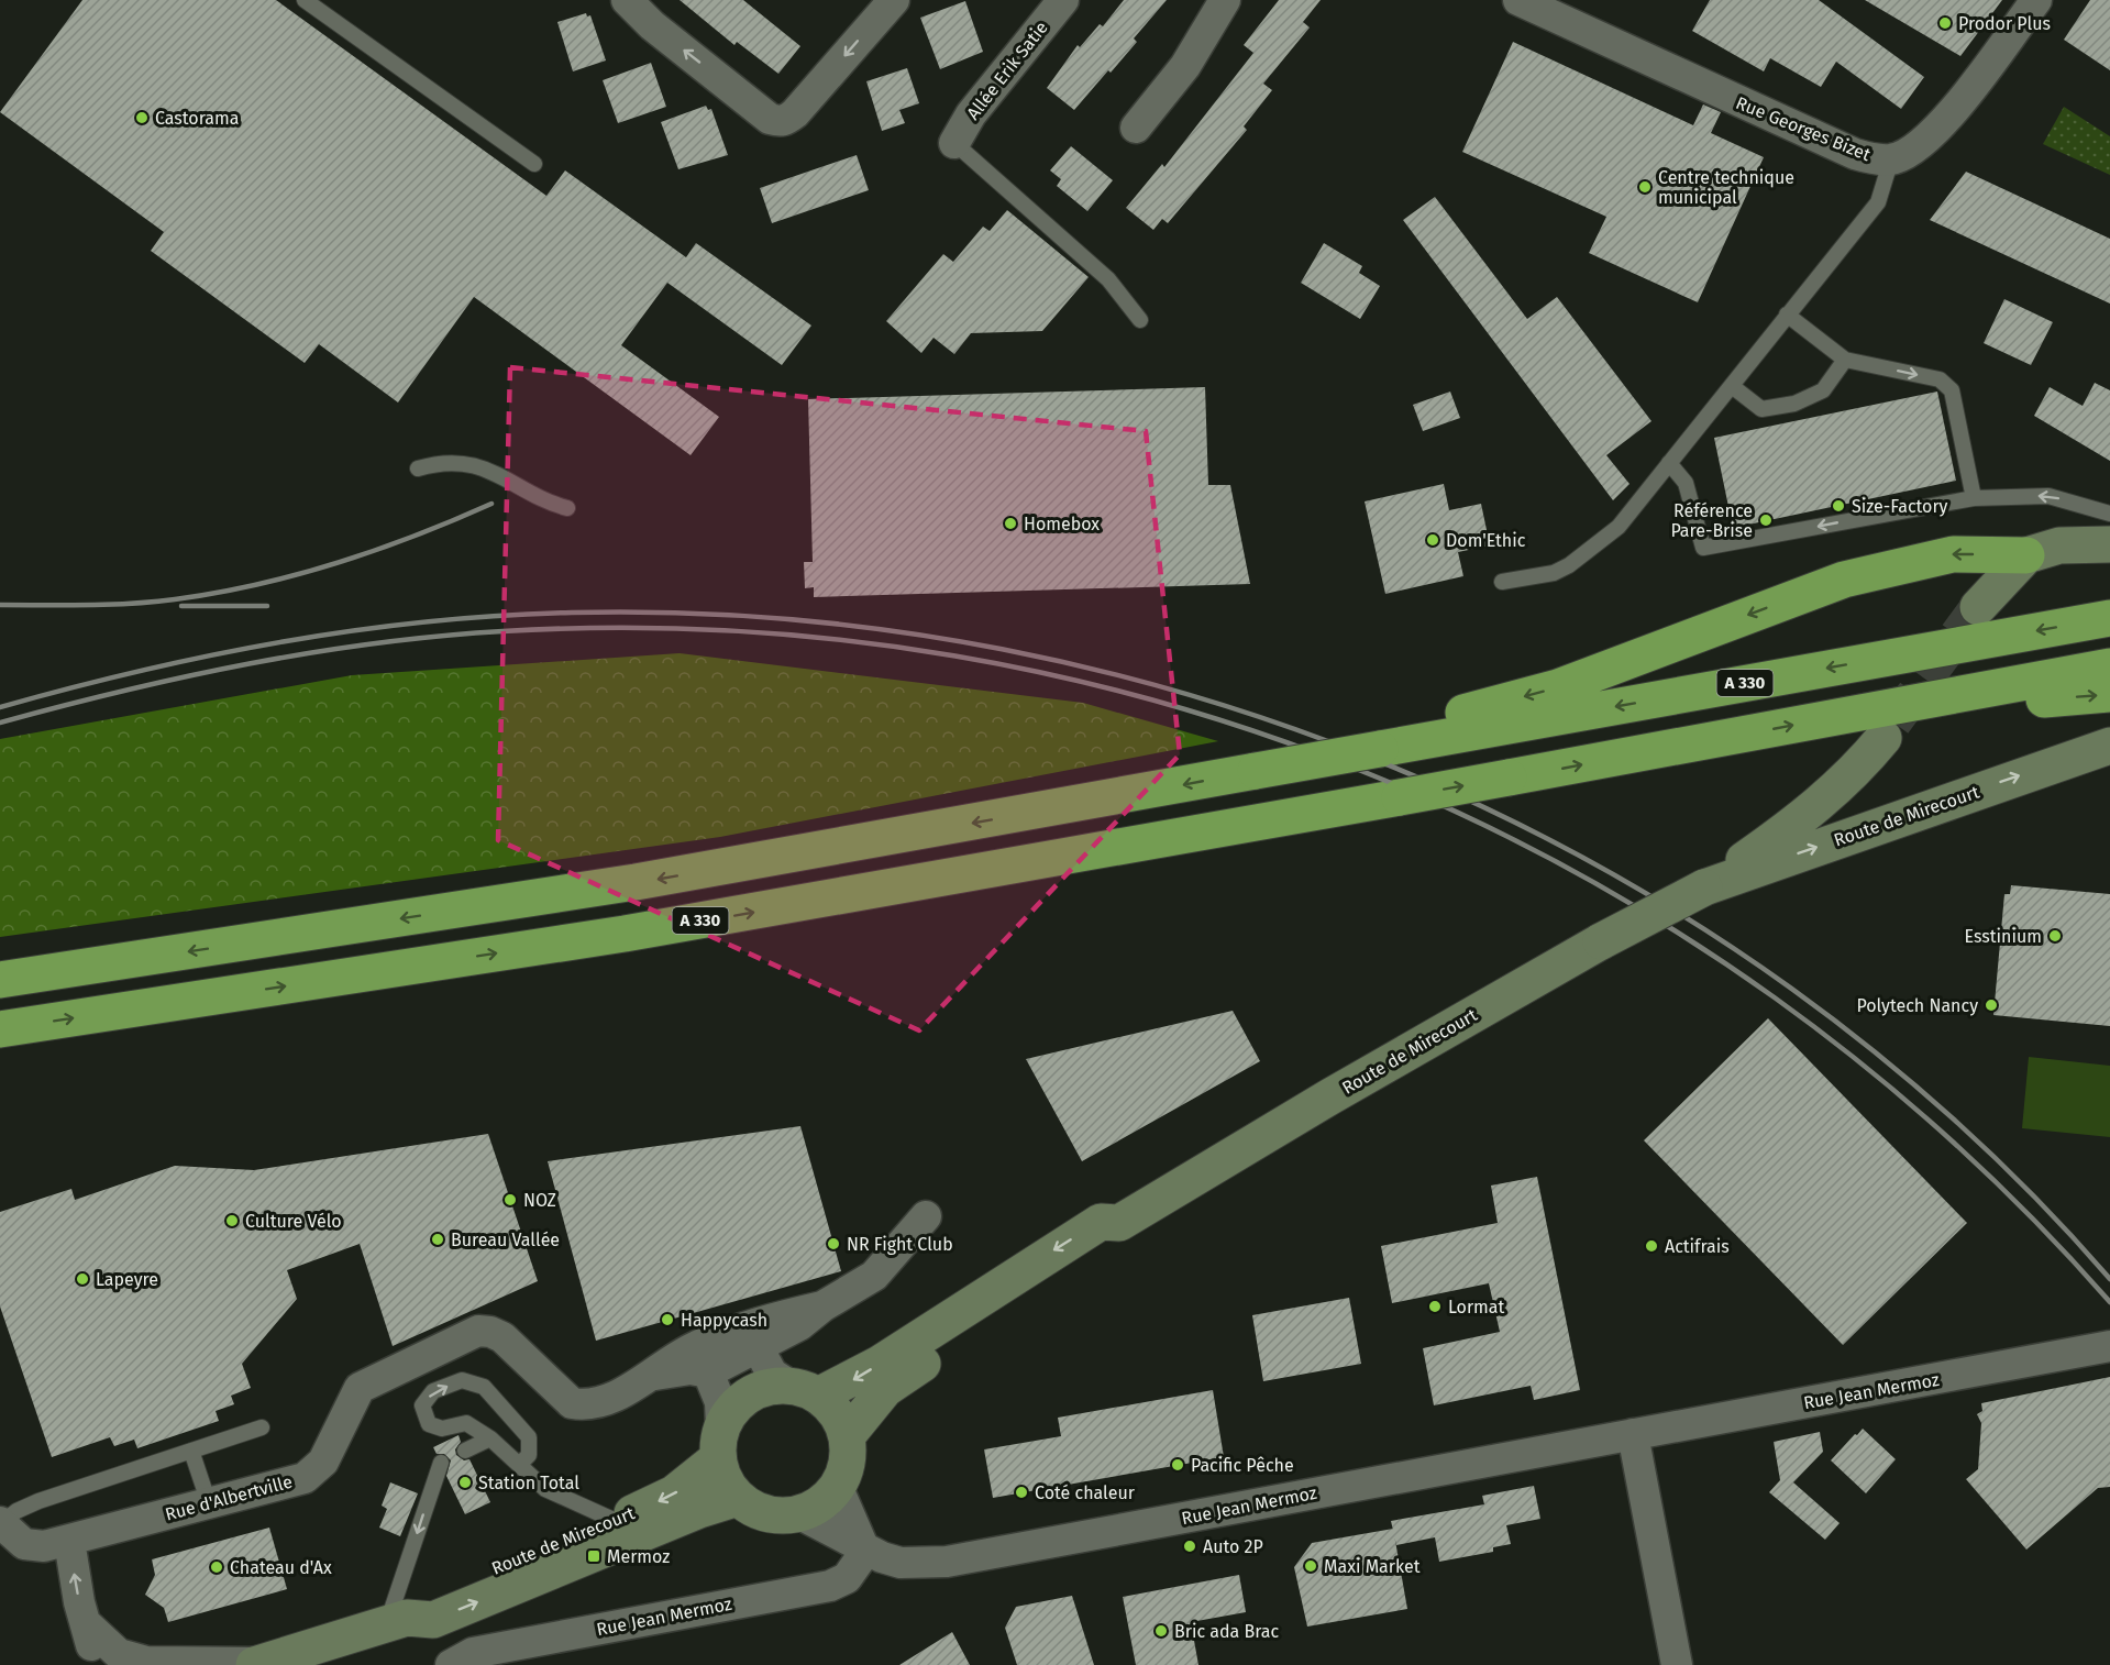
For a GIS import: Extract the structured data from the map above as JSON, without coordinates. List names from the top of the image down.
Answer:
{
  "streets": {
    "highway": ["A 330"],
    "main road": ["Route de Mirecourt"],
    "street": [
      "Allée Erik Satie",
      "Rue Georges Bizet",
      "Rue Jean Mermoz",
      "Rue d'Albertville"
    ]
  },
  "crossings": [
    ["A 330", "Route de Mirecourt"],
    ["Route de Mirecourt", "Rue Jean Mermoz"]
  ],
  "places": {
    "other": [
      "Prodor Plus",
      "Castorama",
      "Centre technique municipal",
      "Size-Factory",
      "Référence Pare-Brise",
      "Homebox",
      "Dom'Ethic",
      "Esstinium",
      "Polytech Nancy",
      "NOZ",
      "Culture Vélo",
      "Bureau Vallée",
      "NR Fight Club",
      "Actifrais",
      "Lapeyre",
      "Lormat",
      "Happycash",
      "Pacific Pêche",
      "Station Total",
      "Coté chaleur",
      "Auto 2P",
      "Maxi Market",
      "Chateau d'Ax",
      "Bric ada Brac"
    ],
    "transit": ["Mermoz"]
  }
}
